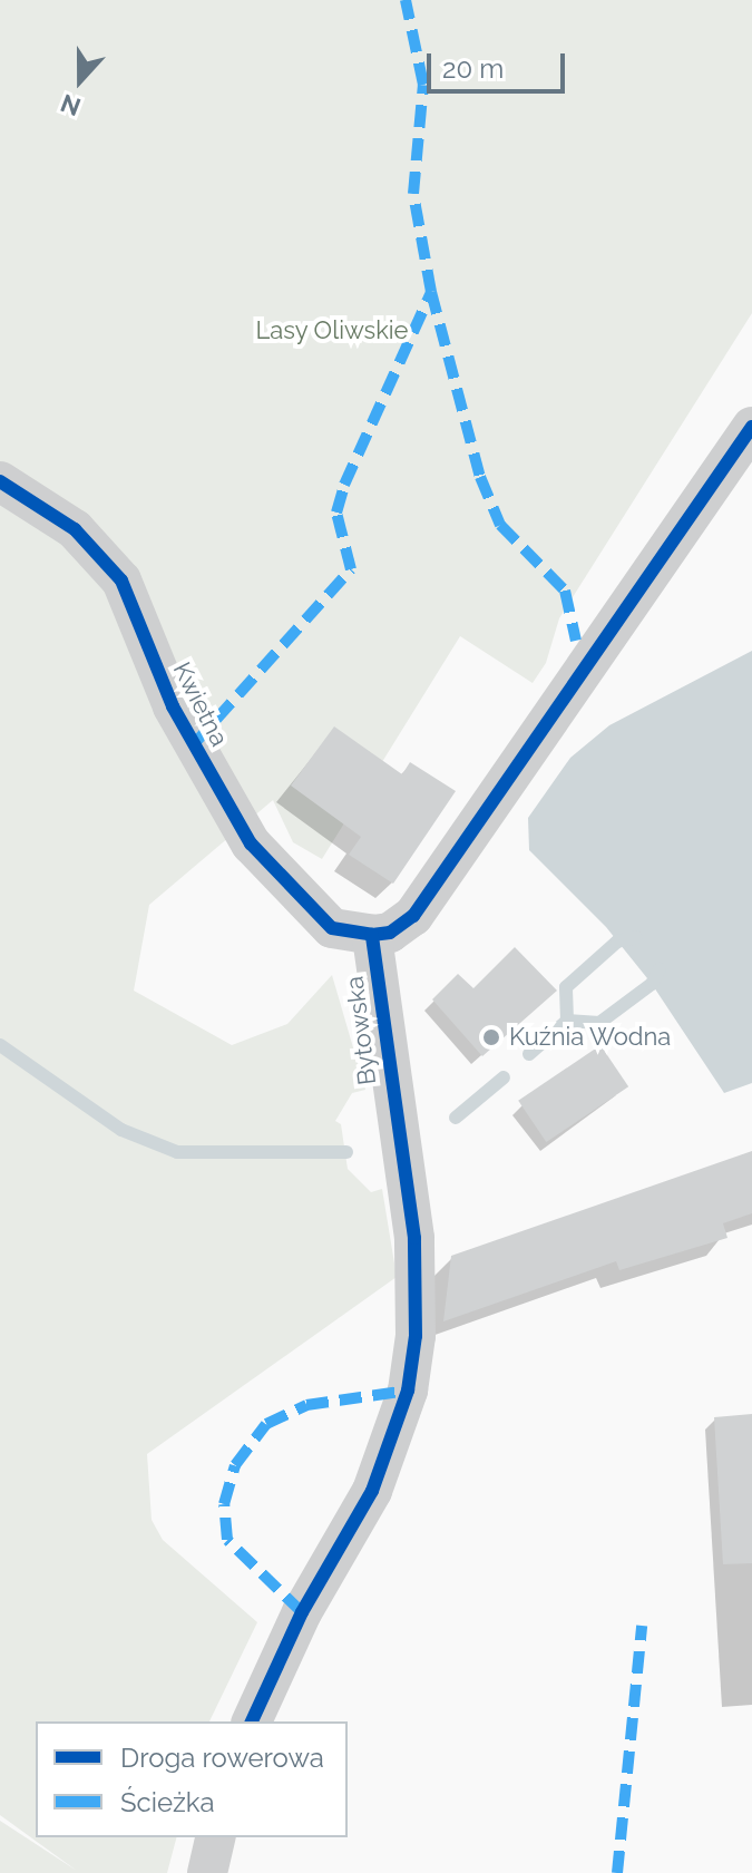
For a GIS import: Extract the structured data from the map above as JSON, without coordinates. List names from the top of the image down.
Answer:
{
  "streets": {
    "street": ["Kwietna", "Bytowska"]
  },
  "crossings": [
    ["Kwietna", "Bytowska"]
  ],
  "parks": ["Lasy Oliwskie"],
  "places": ["Kuźnia Wodna"],
  "legend": ["Droga rowerowa", "Ścieżka"],
  "scale_bar": "20 m",
  "north": "bottom"
}
